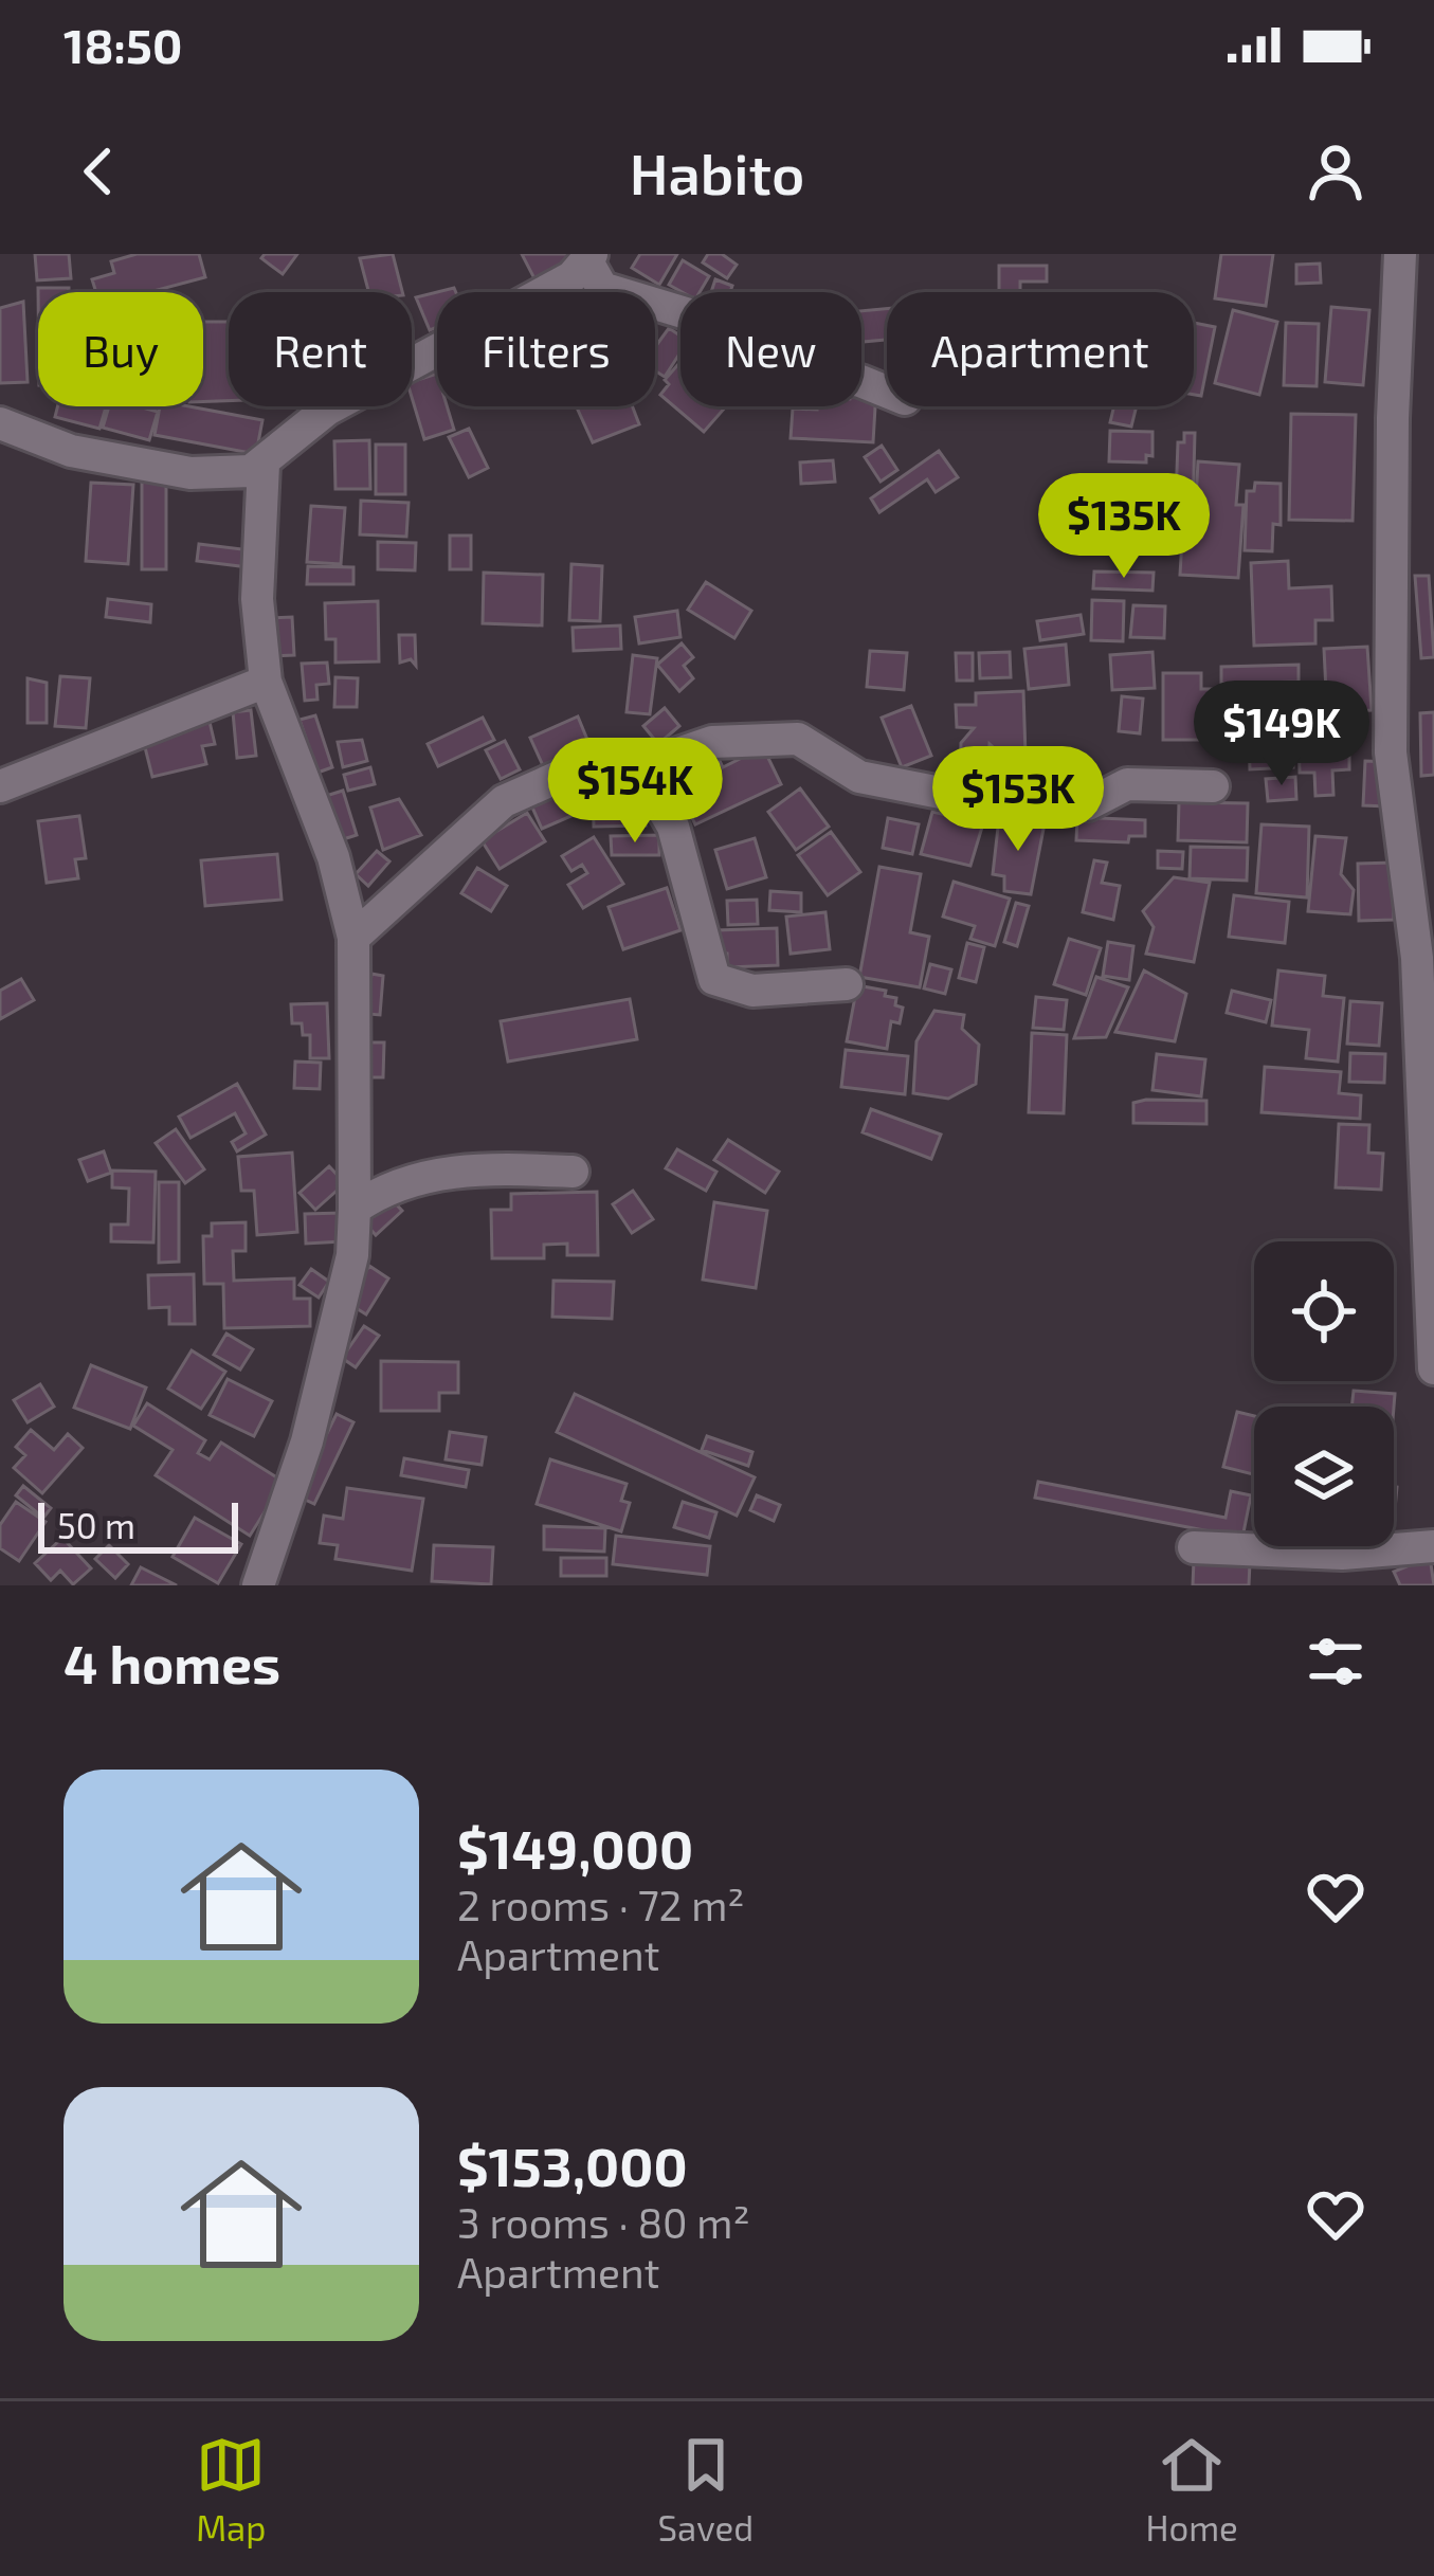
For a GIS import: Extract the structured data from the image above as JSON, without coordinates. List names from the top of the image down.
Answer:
{
  "scale_bar": "50 m",
  "page": {
    "status": "18:50",
    "header": "Habito",
    "chip": [
      "Buy",
      "Rent",
      "Filters",
      "New",
      "Apartment"
    ],
    "price": [
      "$135K",
      "$149K",
      "$154K",
      "$153K"
    ],
    "scale": "50 m",
    "heading": "4 homes",
    "list": [
      {
        "name": "$149,000",
        "note": "2 rooms · 72 m² · Apartment"
      },
      {
        "name": "$153,000",
        "note": "3 rooms · 80 m² · Apartment"
      }
    ],
    "tabs": ["Map", "Saved", "Home"]
  }
}
